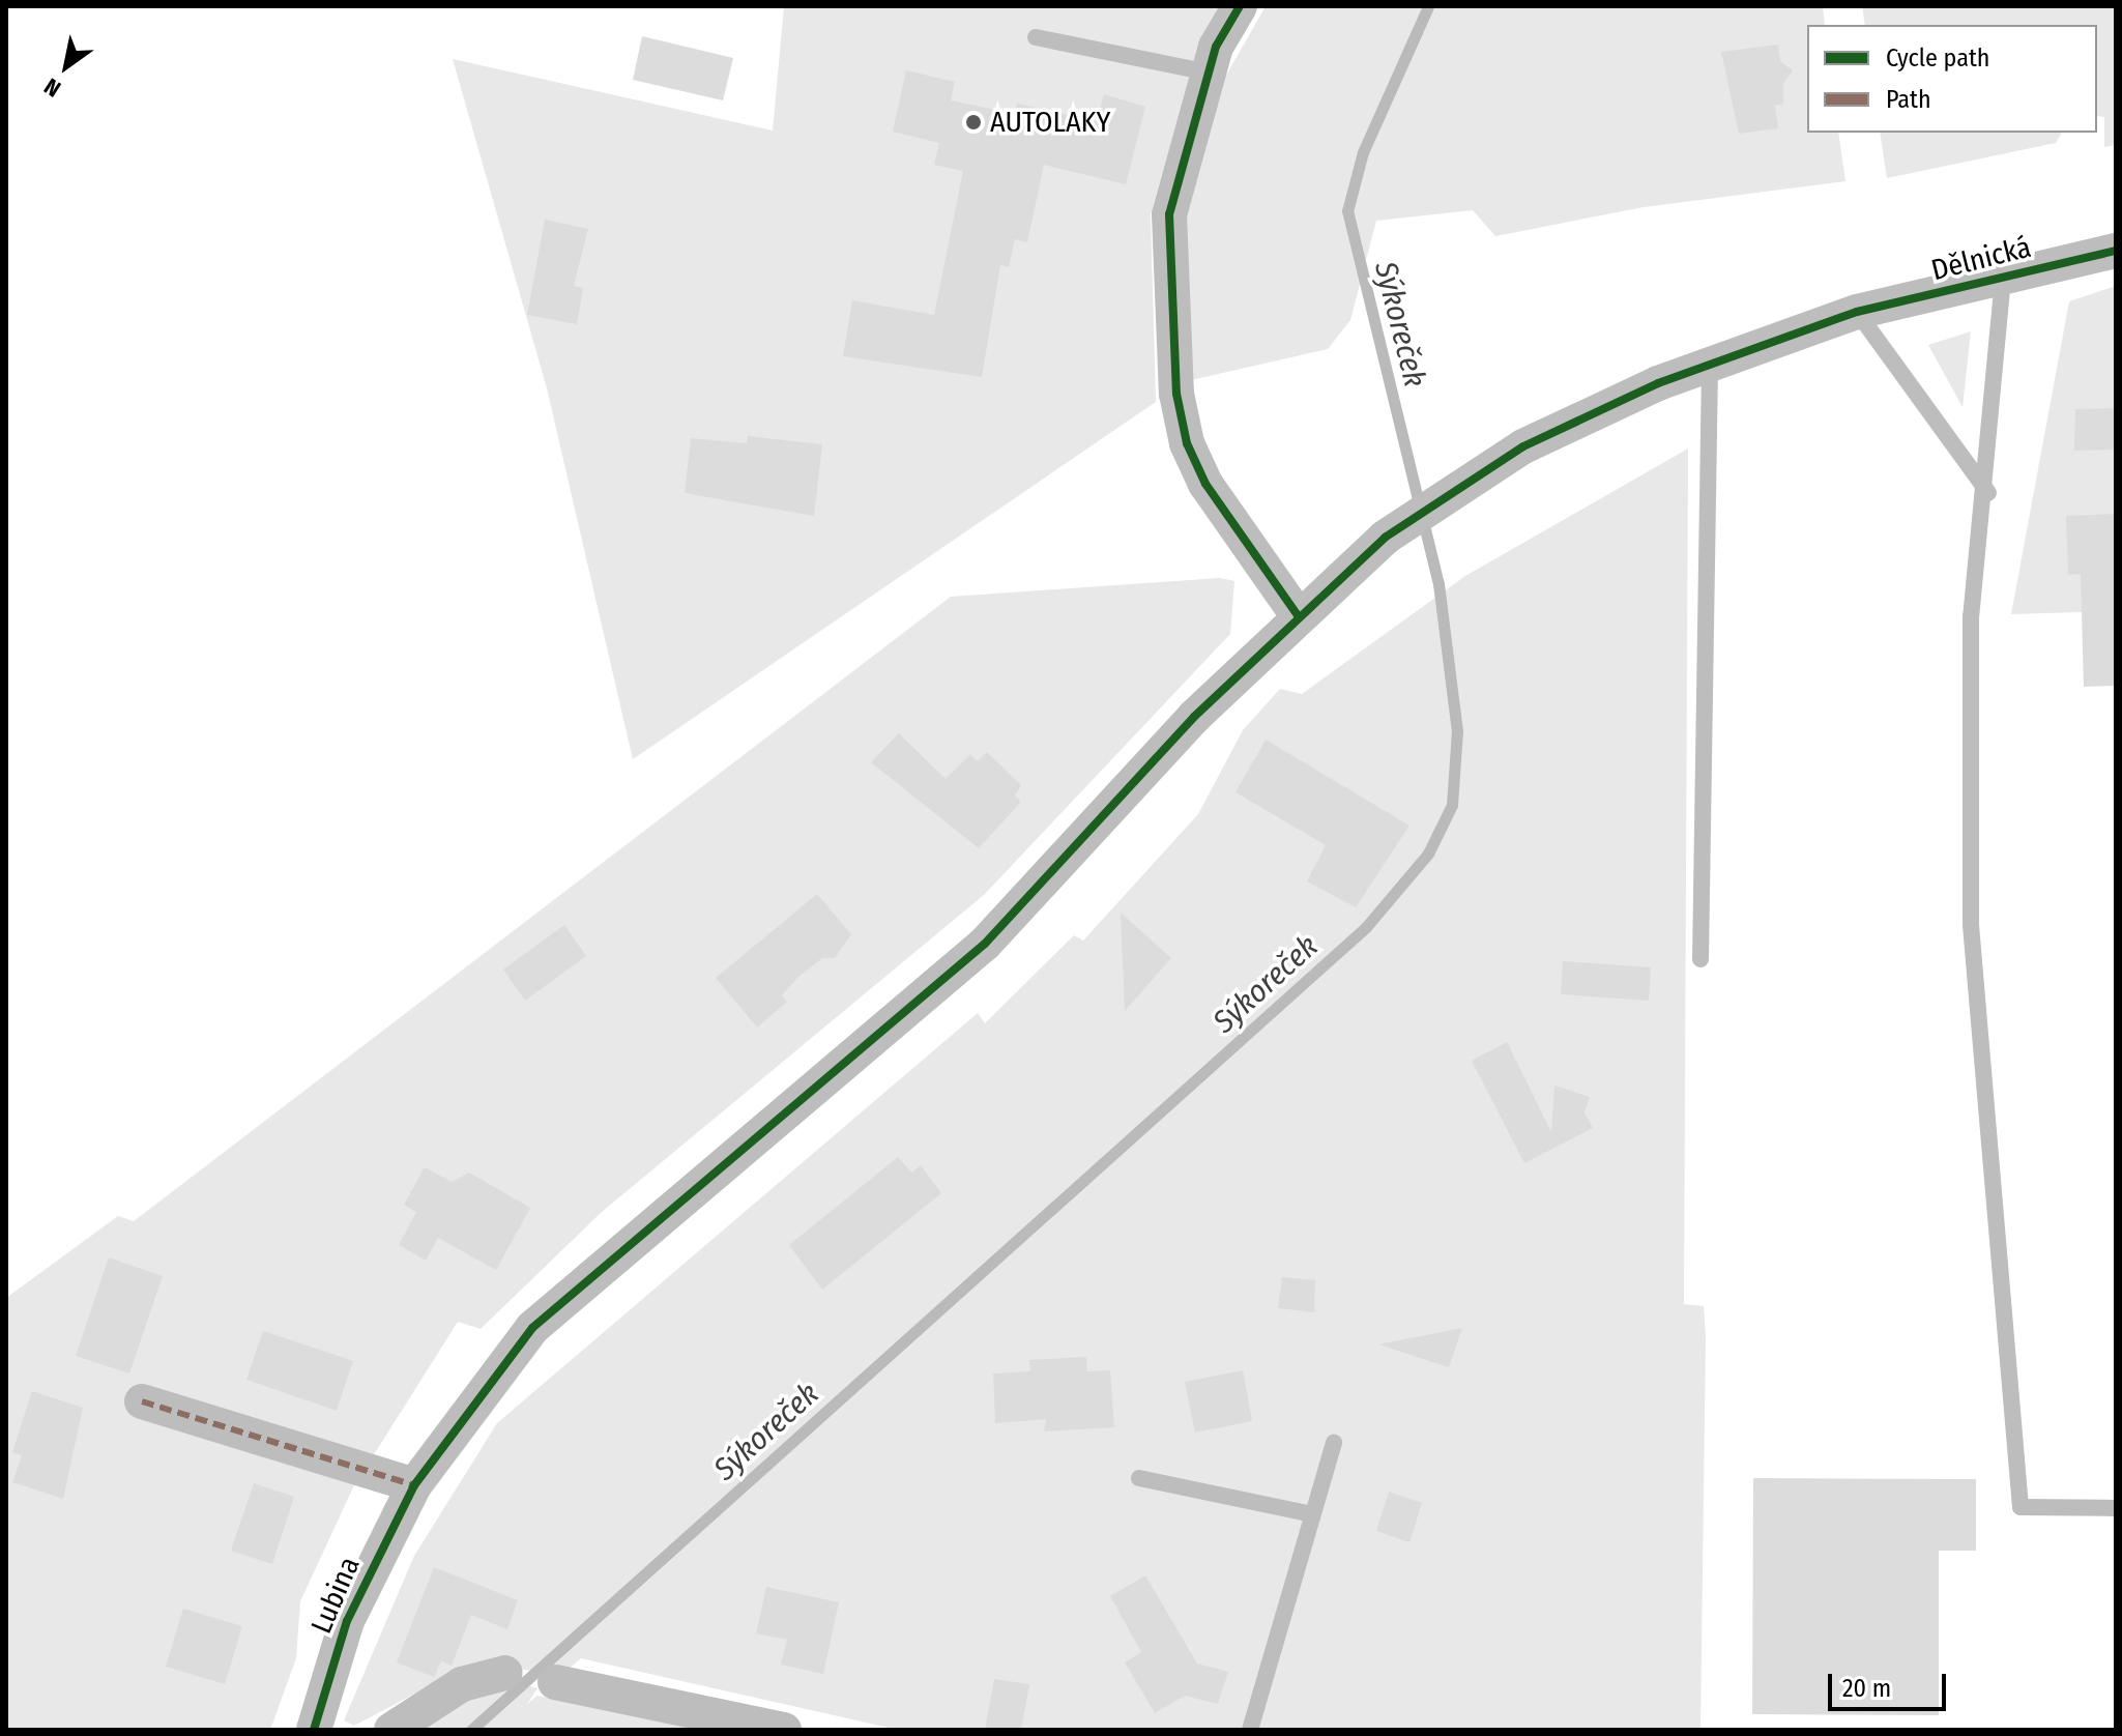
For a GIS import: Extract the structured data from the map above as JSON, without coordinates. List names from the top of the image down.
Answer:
{
  "streets": {
    "street": ["Dělnická", "Lubina"]
  },
  "crossings": [
    ["Dělnická", "Lubina"]
  ],
  "water": ["Sýkoreček"],
  "places": ["AUTOLAKY"],
  "legend": ["Cycle path", "Path"],
  "scale_bar": "20 m",
  "north": "bottom left"
}
